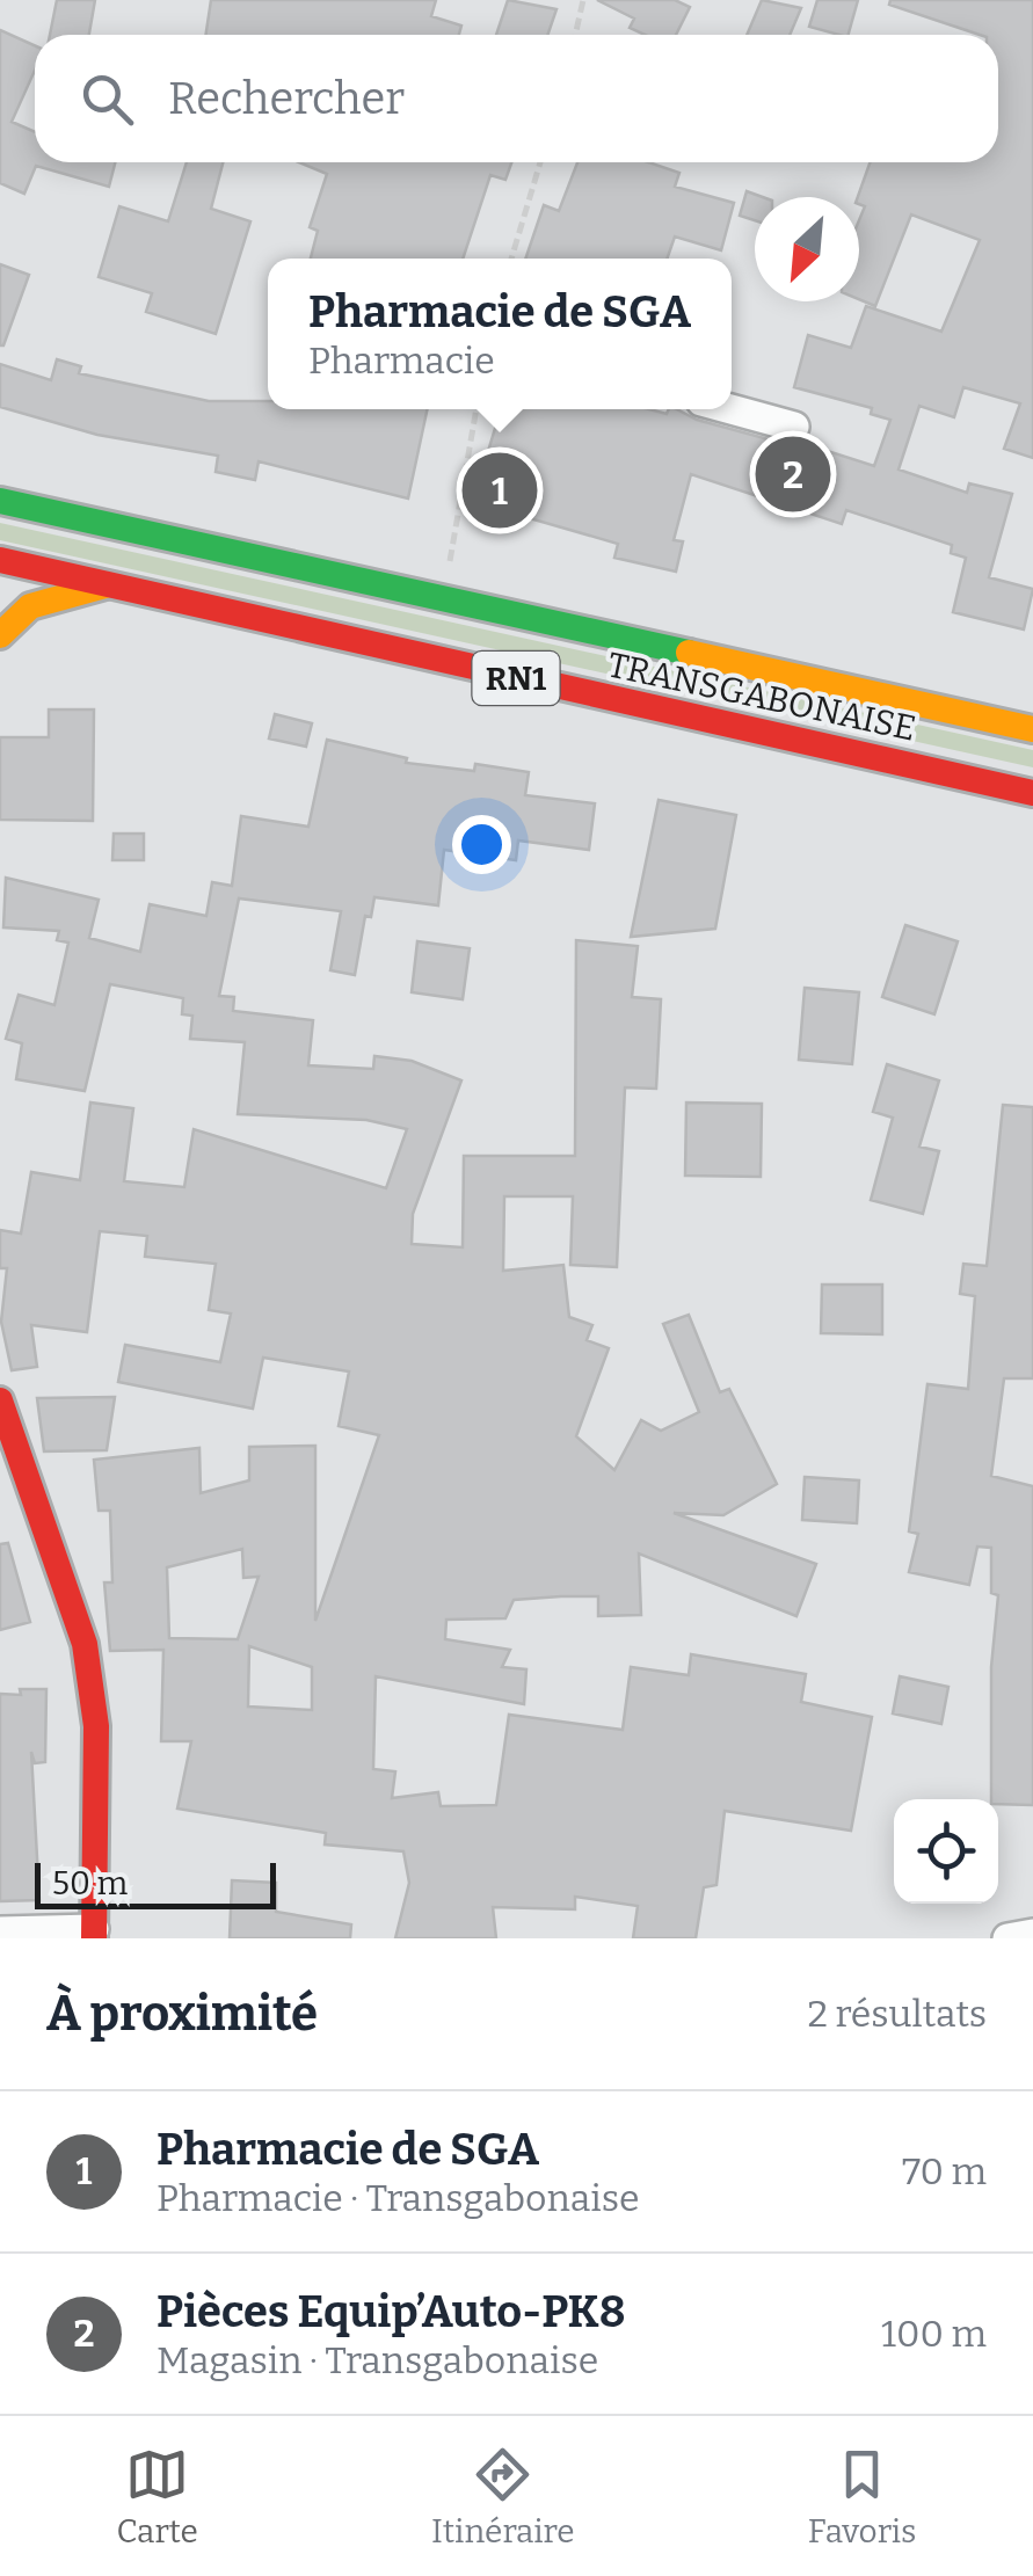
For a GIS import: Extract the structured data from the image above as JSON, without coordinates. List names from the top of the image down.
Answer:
{
  "streets": {
    "main road": ["RN1", "TRANSGABONAISE"]
  },
  "scale_bar": "50 m",
  "north": "bottom left",
  "page": {
    "search": "Rechercher",
    "popup": ["Pharmacie de SGA", "Pharmacie"],
    "pins": ["2", "1"],
    "scale": "50 m",
    "heading": ["À proximité", "2 résultats"],
    "list": [
      {
        "mark": "1",
        "name": "Pharmacie de SGA",
        "note": "Pharmacie · Transgabonaise",
        "value": "70 m"
      },
      {
        "mark": "2",
        "name": "Pièces Equip’Auto-PK8",
        "note": "Magasin · Transgabonaise",
        "value": "100 m"
      }
    ],
    "nav": ["Carte", "Itinéraire", "Favoris"]
  }
}
